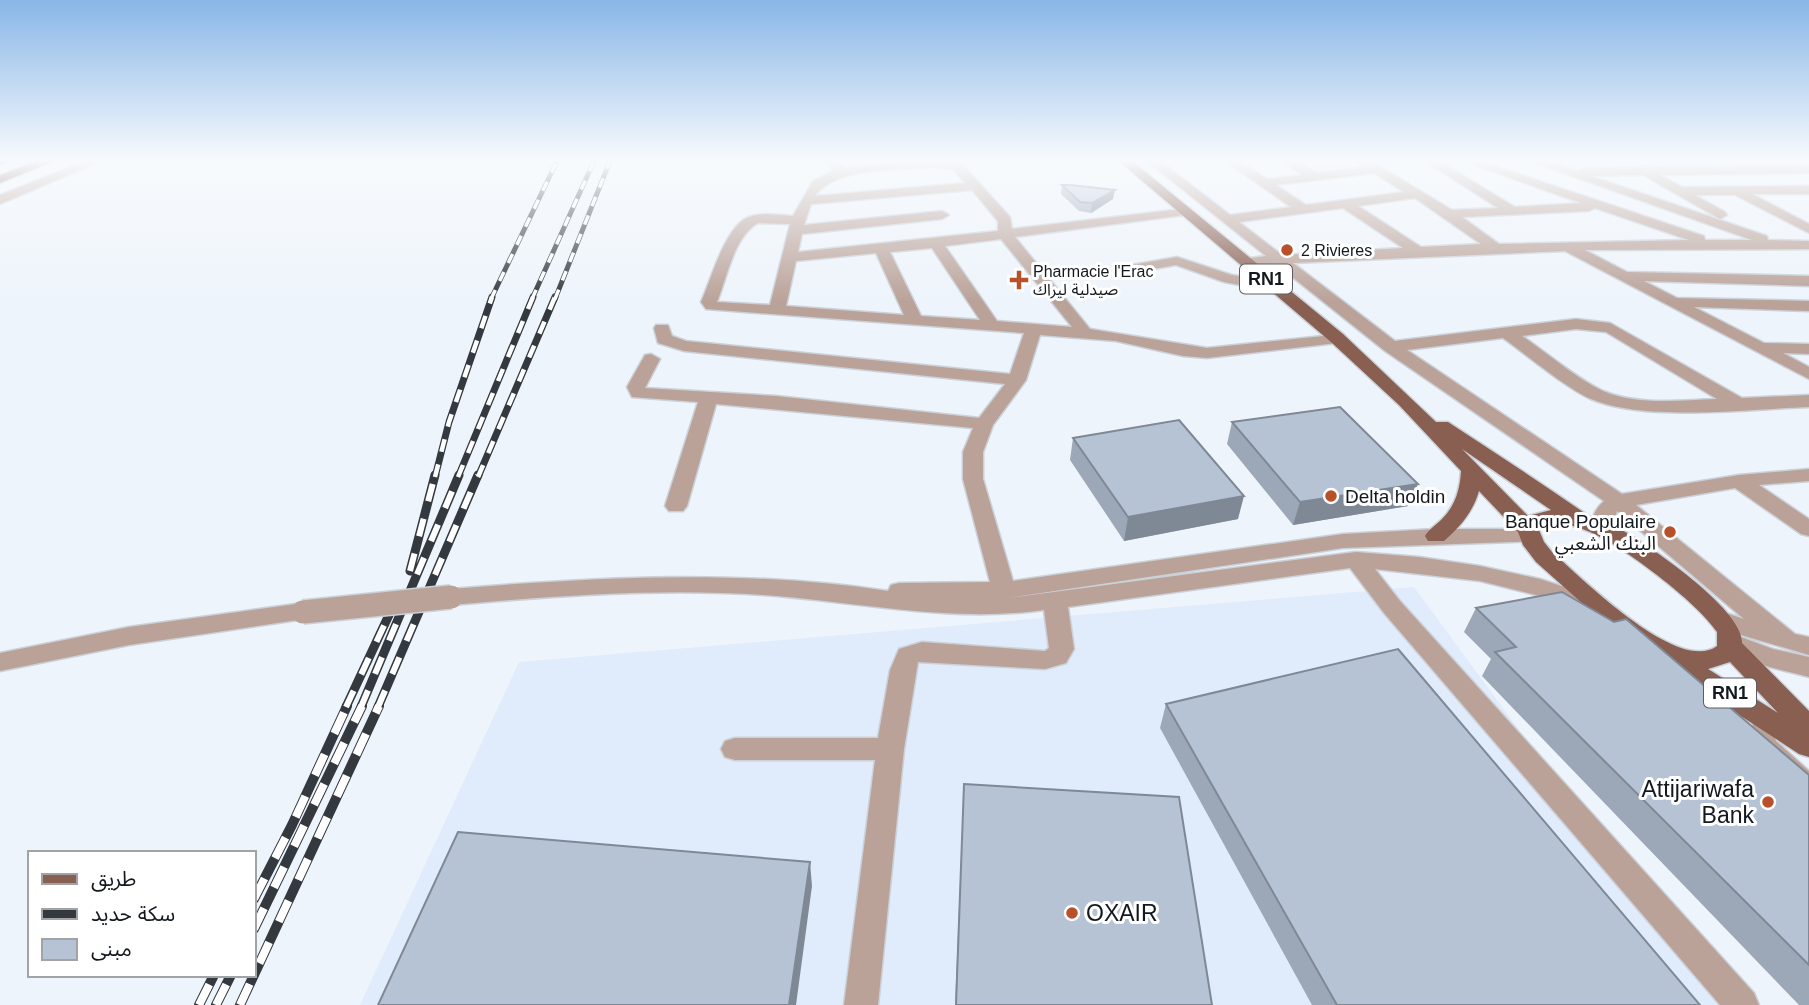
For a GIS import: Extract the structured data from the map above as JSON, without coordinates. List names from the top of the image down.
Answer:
{
  "streets": {
    "main road": ["RN1"]
  },
  "places": {
    "other": [
      "2 Rivieres",
      "Delta holdin",
      "Banque Populaire البنك الشعبي",
      "Attijariwafa Bank",
      "OXAIR"
    ],
    "health": ["Pharmacie l'Erac صيدلية ليراك"]
  },
  "legend": ["طريق", "سكة حديد", "مبنى"]
}
